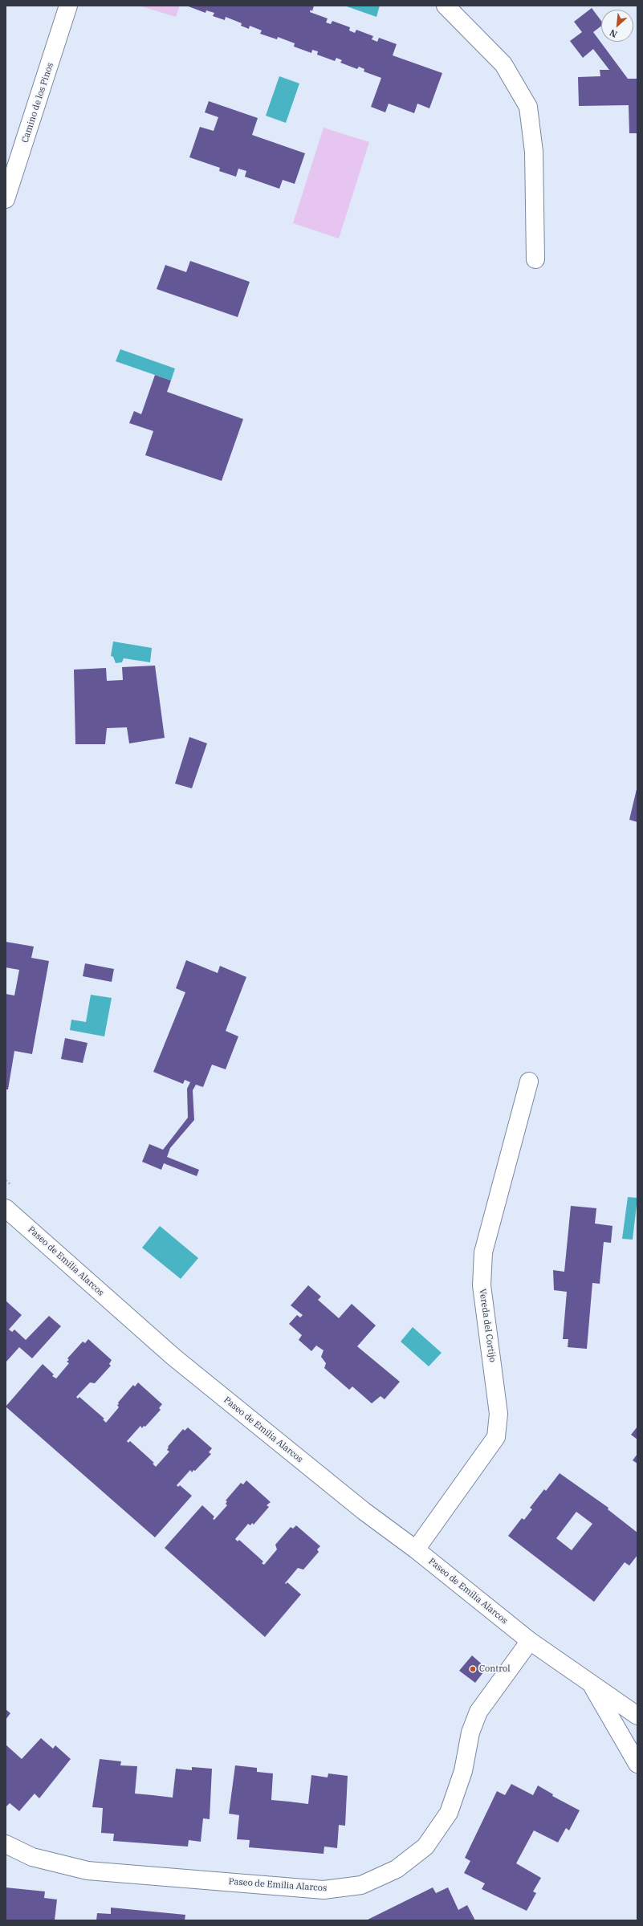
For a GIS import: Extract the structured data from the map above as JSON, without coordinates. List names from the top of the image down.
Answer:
{
  "streets": {
    "street": ["Camino de los Pinos", "Paseo de Emilia Alarcos", "Vereda del Cortijo"]
  },
  "crossings": [
    ["Paseo de Emilia Alarcos", "Vereda del Cortijo"]
  ],
  "places": ["Control"],
  "north": "bottom left"
}
